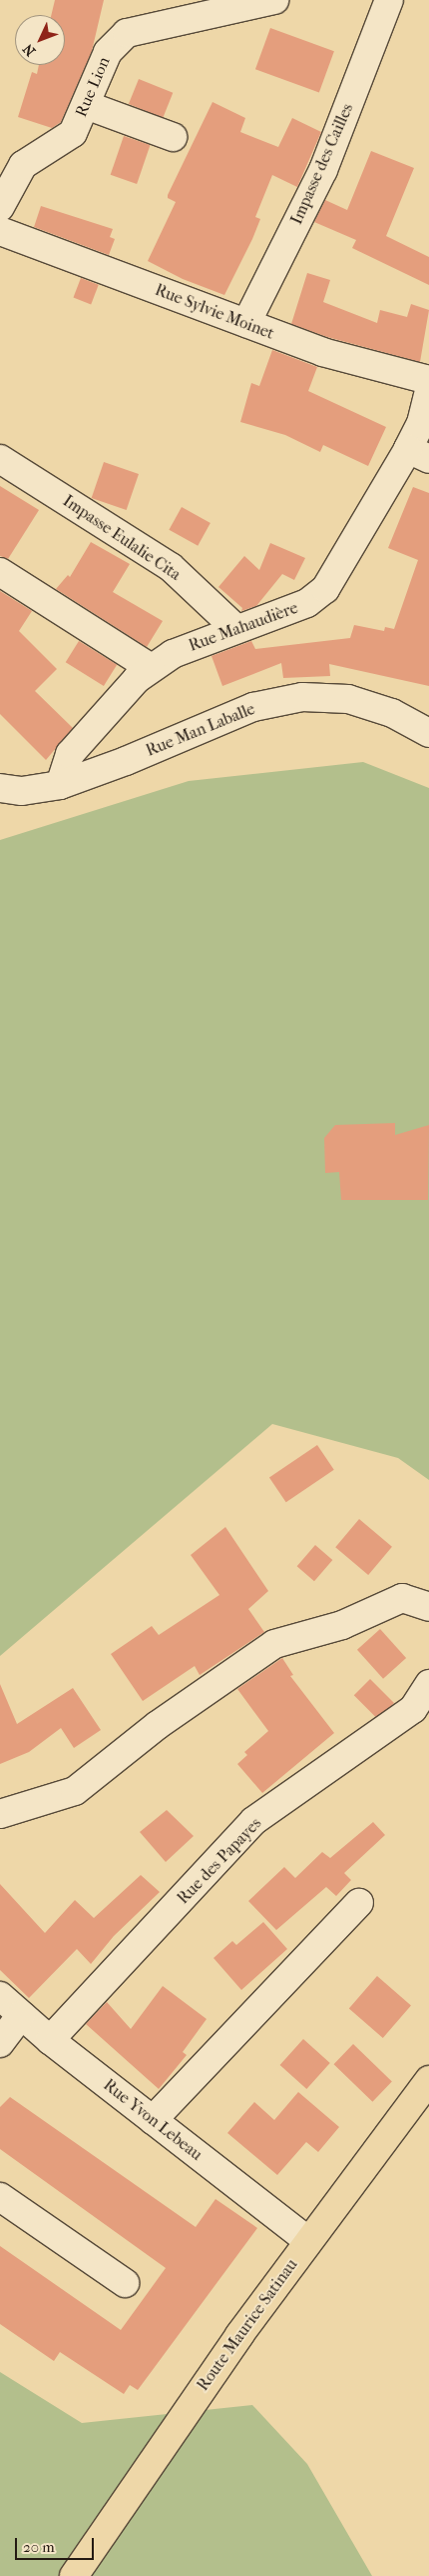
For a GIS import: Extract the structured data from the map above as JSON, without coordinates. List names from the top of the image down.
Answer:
{
  "streets": {
    "main road": ["Route Maurice Satinau"],
    "street": [
      "Rue Lion",
      "Impasse des Cailles",
      "Rue Sylvie Moinet",
      "Impasse Eulalie Cita",
      "Rue Mahaudière",
      "Rue Man Laballe",
      "Rue des Papayes",
      "Rue Yvon Lebeau"
    ]
  },
  "crossings": [
    ["Impasse des Cailles", "Rue Sylvie Moinet"],
    ["Rue Sylvie Moinet", "Rue Mahaudière"],
    ["Impasse Eulalie Cita", "Rue Mahaudière"],
    ["Rue Mahaudière", "Rue Man Laballe"],
    ["Rue des Papayes", "Rue Yvon Lebeau"],
    ["Rue Yvon Lebeau", "Route Maurice Satinau"]
  ],
  "scale_bar": "20 m",
  "north": "bottom left"
}
